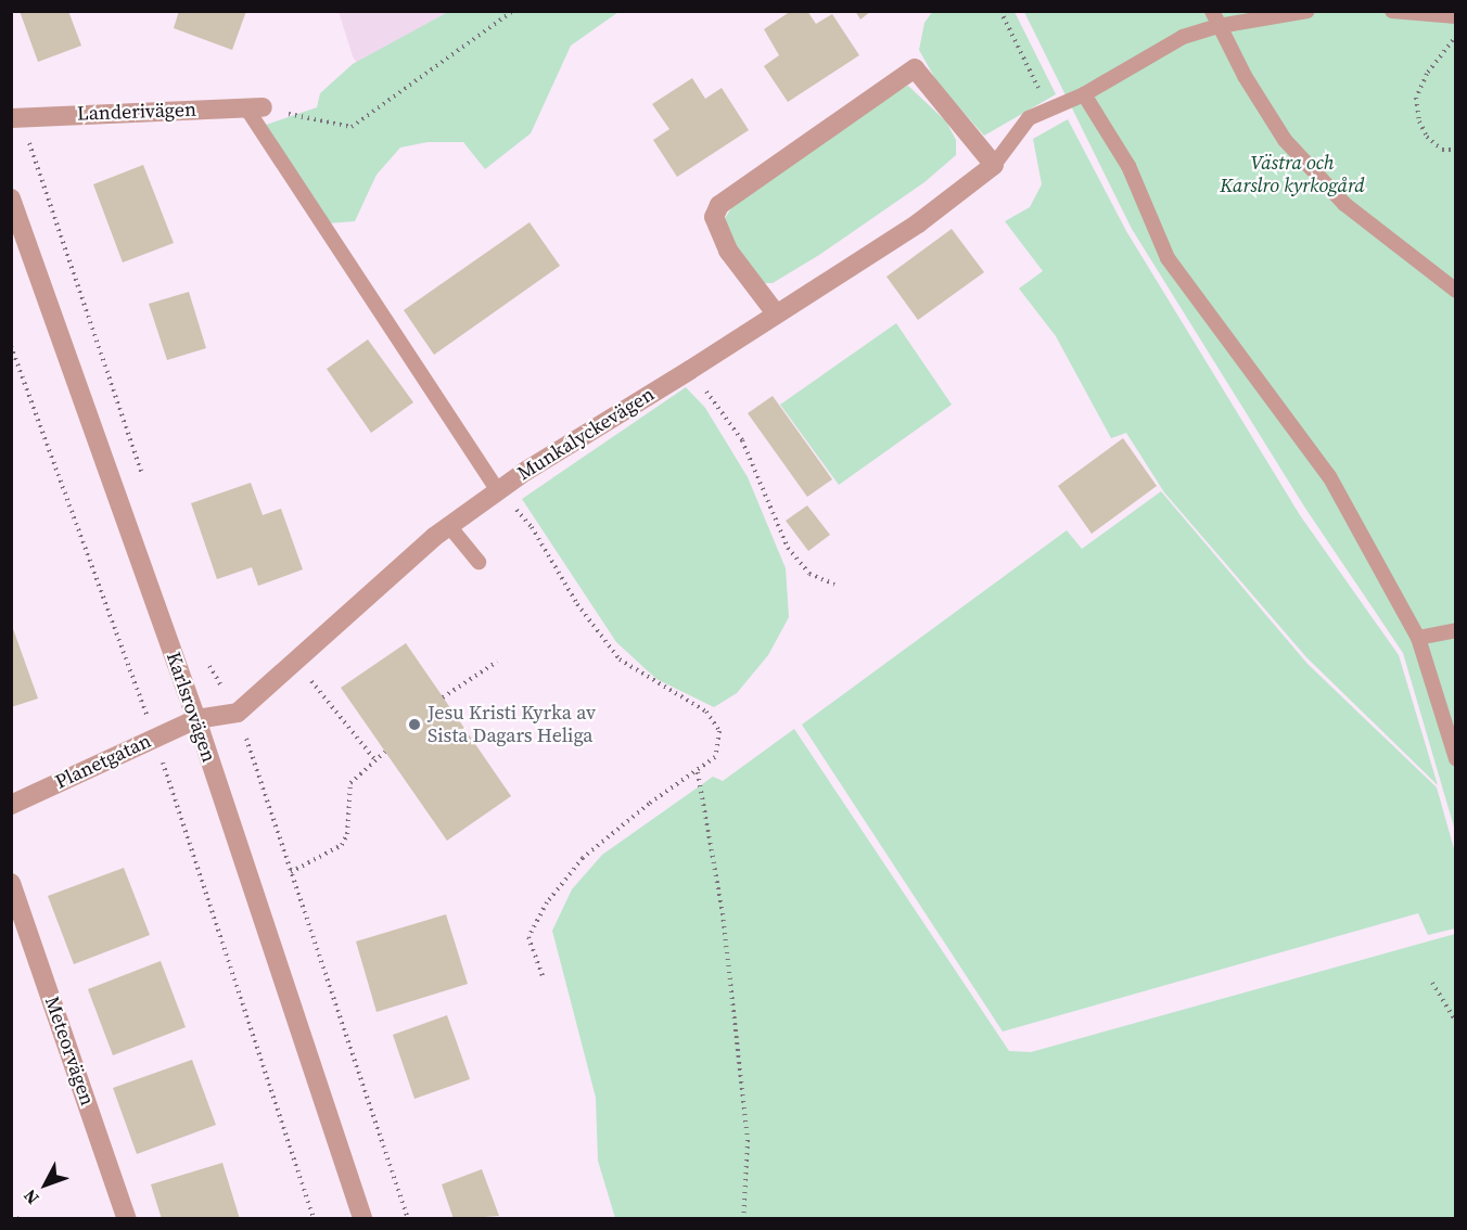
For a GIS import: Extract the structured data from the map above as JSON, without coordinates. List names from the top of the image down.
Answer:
{
  "streets": {
    "street": [
      "Landerivägen",
      "Munkalyckevägen",
      "Karlsrovägen",
      "Planetgatan",
      "Meteorvägen"
    ]
  },
  "crossings": [
    ["Karlsrovägen", "Planetgatan"]
  ],
  "parks": ["Västra och Karslro kyrkogård"],
  "places": ["Jesu Kristi Kyrka av Sista Dagars Heliga"],
  "north": "bottom left"
}
